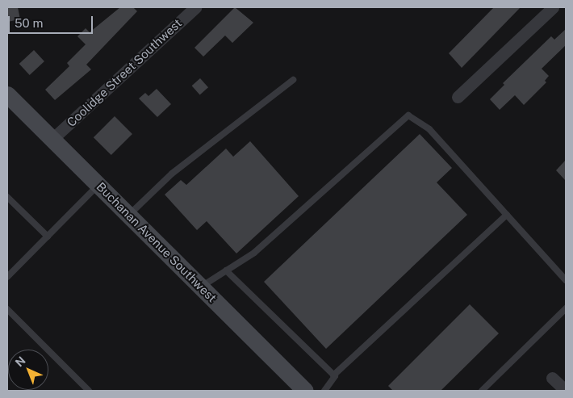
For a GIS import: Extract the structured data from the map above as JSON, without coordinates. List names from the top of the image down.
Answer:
{
  "streets": {
    "street": ["Coolidge Street Southwest", "Buchanan Avenue Southwest"]
  },
  "crossings": [
    ["Coolidge Street Southwest", "Buchanan Avenue Southwest"]
  ],
  "scale_bar": "50 m",
  "north": "top left"
}
